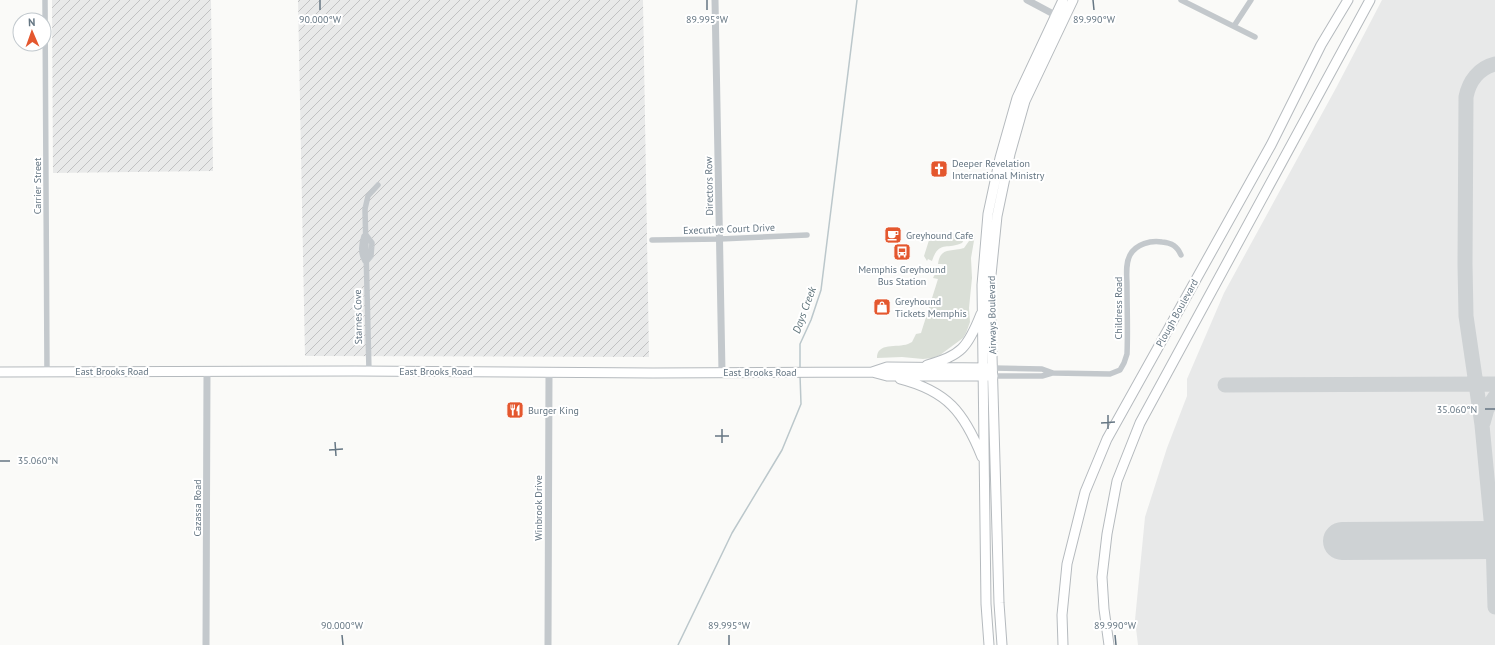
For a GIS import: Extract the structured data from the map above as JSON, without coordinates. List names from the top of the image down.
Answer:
{
  "streets": {
    "main road": ["Plough Boulevard", "Airways Boulevard", "East Brooks Road"],
    "street": [
      "Carrier Street",
      "Directors Row",
      "Executive Court Drive",
      "Childress Road",
      "Starnes Cove",
      "Cazassa Road",
      "Winbrook Drive"
    ]
  },
  "crossings": [
    ["Carrier Street", "East Brooks Road"],
    ["Directors Row", "Executive Court Drive"],
    ["Directors Row", "East Brooks Road"],
    ["Childress Road", "East Brooks Road"],
    ["Airways Boulevard", "East Brooks Road"],
    ["Starnes Cove", "East Brooks Road"],
    ["East Brooks Road", "Cazassa Road"],
    ["East Brooks Road", "Winbrook Drive"]
  ],
  "water": ["Days Creek"],
  "places": {
    "church": ["Deeper Revelation International Ministry"],
    "cafe": ["Greyhound Cafe"],
    "bus stop": ["Memphis Greyhound Bus Station"],
    "shop": ["Greyhound Tickets Memphis"],
    "restaurant": ["Burger King"]
  },
  "north": "top",
  "coordinates": [
    "90.000°W",
    "89.995°W",
    "89.990°W",
    "35.060°N"
  ]
}
